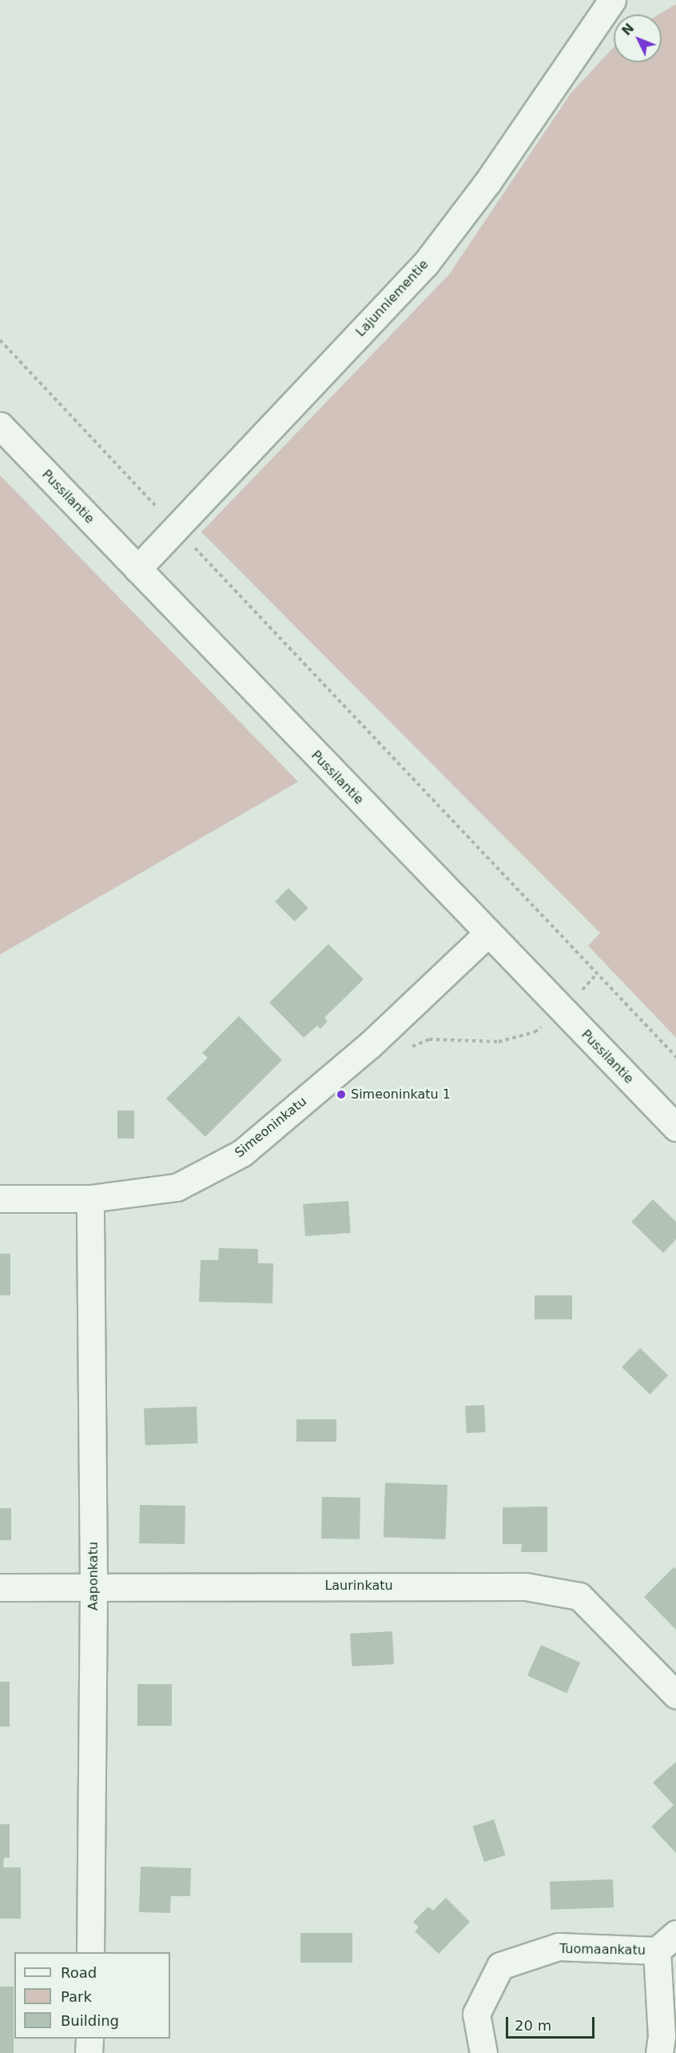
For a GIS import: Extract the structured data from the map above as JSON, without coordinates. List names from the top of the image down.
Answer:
{
  "streets": {
    "street": [
      "Lajunniementie",
      "Pussilantie",
      "Simeoninkatu",
      "Aaponkatu",
      "Laurinkatu",
      "Tuomaankatu"
    ]
  },
  "crossings": [
    ["Lajunniementie", "Pussilantie"],
    ["Pussilantie", "Simeoninkatu"],
    ["Simeoninkatu", "Aaponkatu"],
    ["Aaponkatu", "Laurinkatu"]
  ],
  "places": ["Simeoninkatu 1"],
  "legend": ["Road", "Park", "Building"],
  "scale_bar": "20 m",
  "north": "top left"
}
